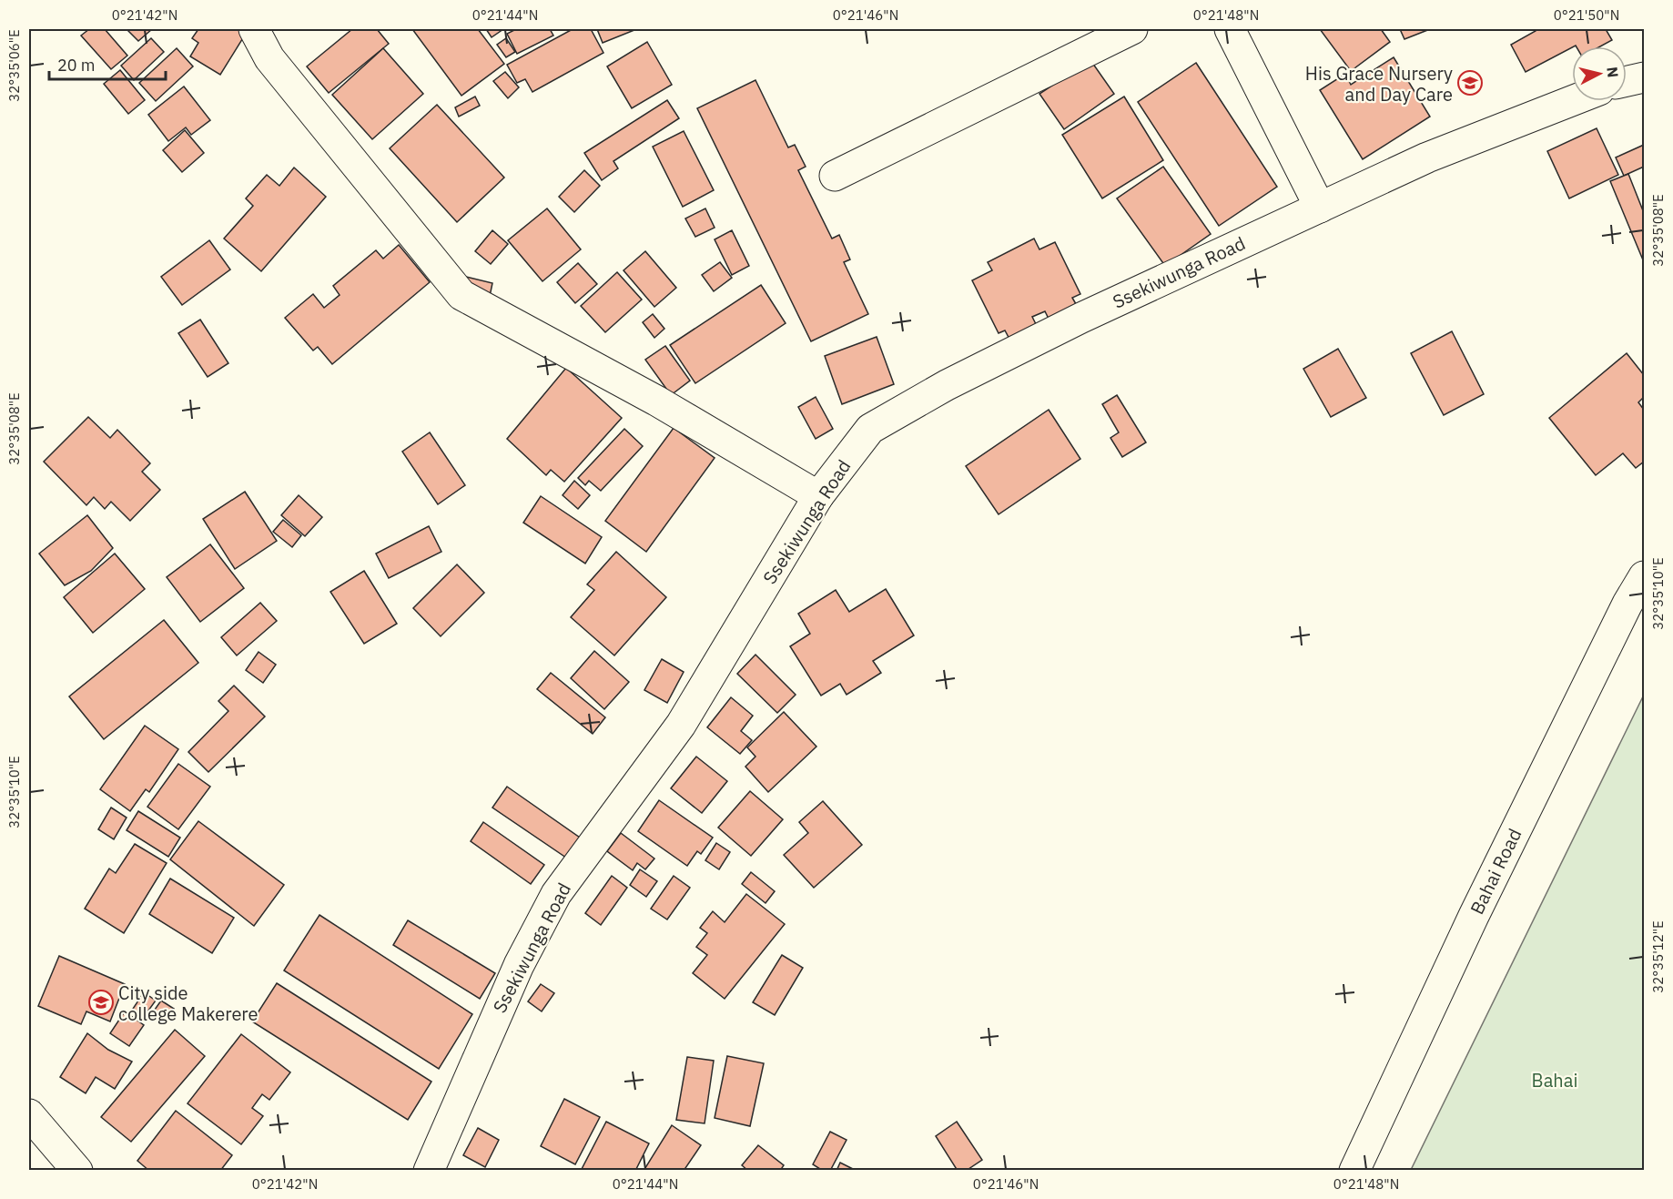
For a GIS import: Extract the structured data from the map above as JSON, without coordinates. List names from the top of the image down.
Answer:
{
  "streets": {
    "street": ["Ssekiwunga Road", "Bahai Road"]
  },
  "parks": ["Bahai"],
  "places": {
    "school or university": ["His Grace Nursery and Day Care", "City side college Makerere"]
  },
  "scale_bar": "20 m",
  "north": "right",
  "coordinates": [
    "0°21'42\"N",
    "0°21'44\"N",
    "0°21'46\"N",
    "0°21'48\"N",
    "0°21'50\"N",
    "32°35'06\"E",
    "32°35'08\"E",
    "32°35'10\"E",
    "32°35'12\"E"
  ]
}
